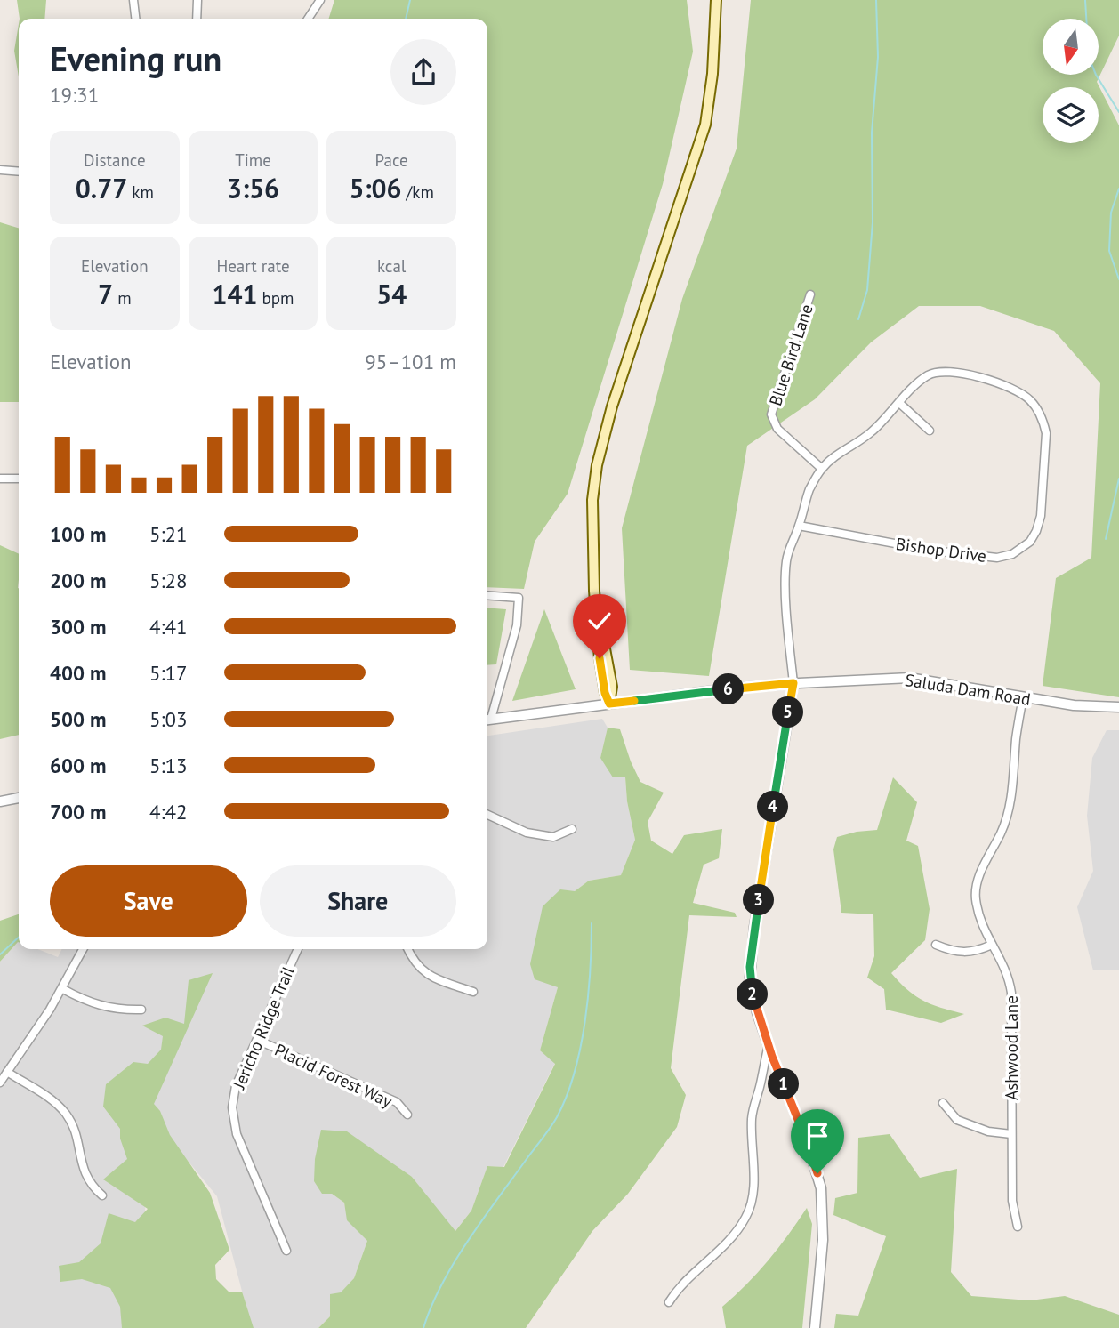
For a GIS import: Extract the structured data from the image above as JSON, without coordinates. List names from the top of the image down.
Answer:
{
  "streets": {
    "street": [
      "Blue Bird Lane",
      "Bishop Drive",
      "Saluda Dam Road",
      "Jericho Ridge Trail",
      "Ashwood Lane",
      "Placid Forest Way"
    ]
  },
  "crossings": [
    ["Blue Bird Lane", "Bishop Drive"],
    ["Bishop Drive", "Saluda Dam Road"],
    ["Saluda Dam Road", "Ashwood Lane"],
    ["Jericho Ridge Trail", "Placid Forest Way"]
  ],
  "north": "bottom",
  "page": {
    "heading": ["Evening run", "19:31"],
    "stats": [
      ["Distance", "0.77 km"],
      ["Time", "3:56"],
      ["Pace", "5:06 /km"],
      ["Elevation", "7 m"],
      ["Heart rate", "141 bpm"],
      ["kcal", "54"]
    ],
    "chart": ["Elevation", "95–101 m"],
    "list": [
      {
        "name": "100 m",
        "note": "5:21"
      },
      {
        "name": "200 m",
        "note": "5:28"
      },
      {
        "name": "300 m",
        "note": "4:41"
      },
      {
        "name": "400 m",
        "note": "5:17"
      },
      {
        "name": "500 m",
        "note": "5:03"
      },
      {
        "name": "600 m",
        "note": "5:13"
      },
      {
        "name": "700 m",
        "note": "4:42"
      }
    ],
    "pins": [
      "6",
      "5",
      "4",
      "3",
      "2",
      "1"
    ],
    "buttons": ["Save", "Share"]
  }
}
